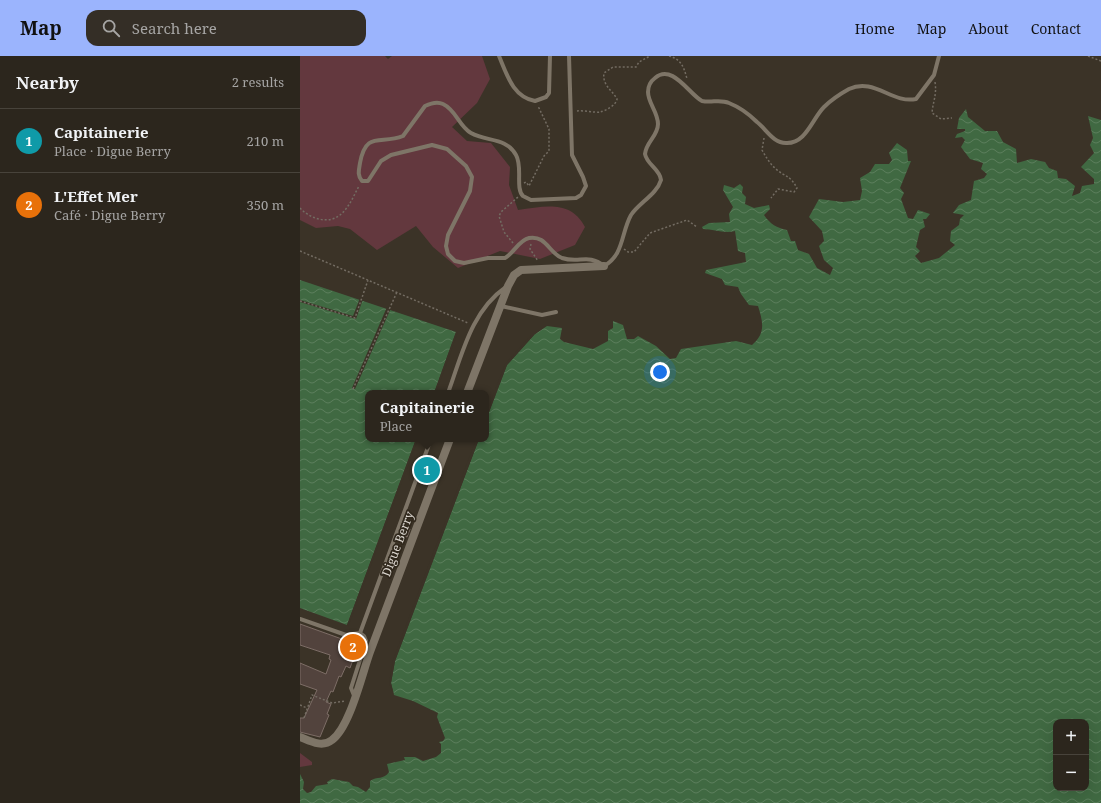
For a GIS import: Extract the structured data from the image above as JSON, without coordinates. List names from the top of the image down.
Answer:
{
  "streets": {
    "street": ["Digue Berry"]
  },
  "page": {
    "header": "Map",
    "search": "Search here",
    "nav": [
      "Home",
      "Map",
      "About",
      "Contact"
    ],
    "heading": ["Nearby", "2 results"],
    "list": [
      {
        "mark": "1",
        "name": "Capitainerie",
        "note": "Place · Digue Berry",
        "value": "210 m"
      },
      {
        "mark": "2",
        "name": "L'Effet Mer",
        "note": "Café · Digue Berry",
        "value": "350 m"
      }
    ],
    "popup": ["Capitainerie", "Place"],
    "pins": ["1", "2"],
    "map_buttons": ["+", "−"]
  }
}
